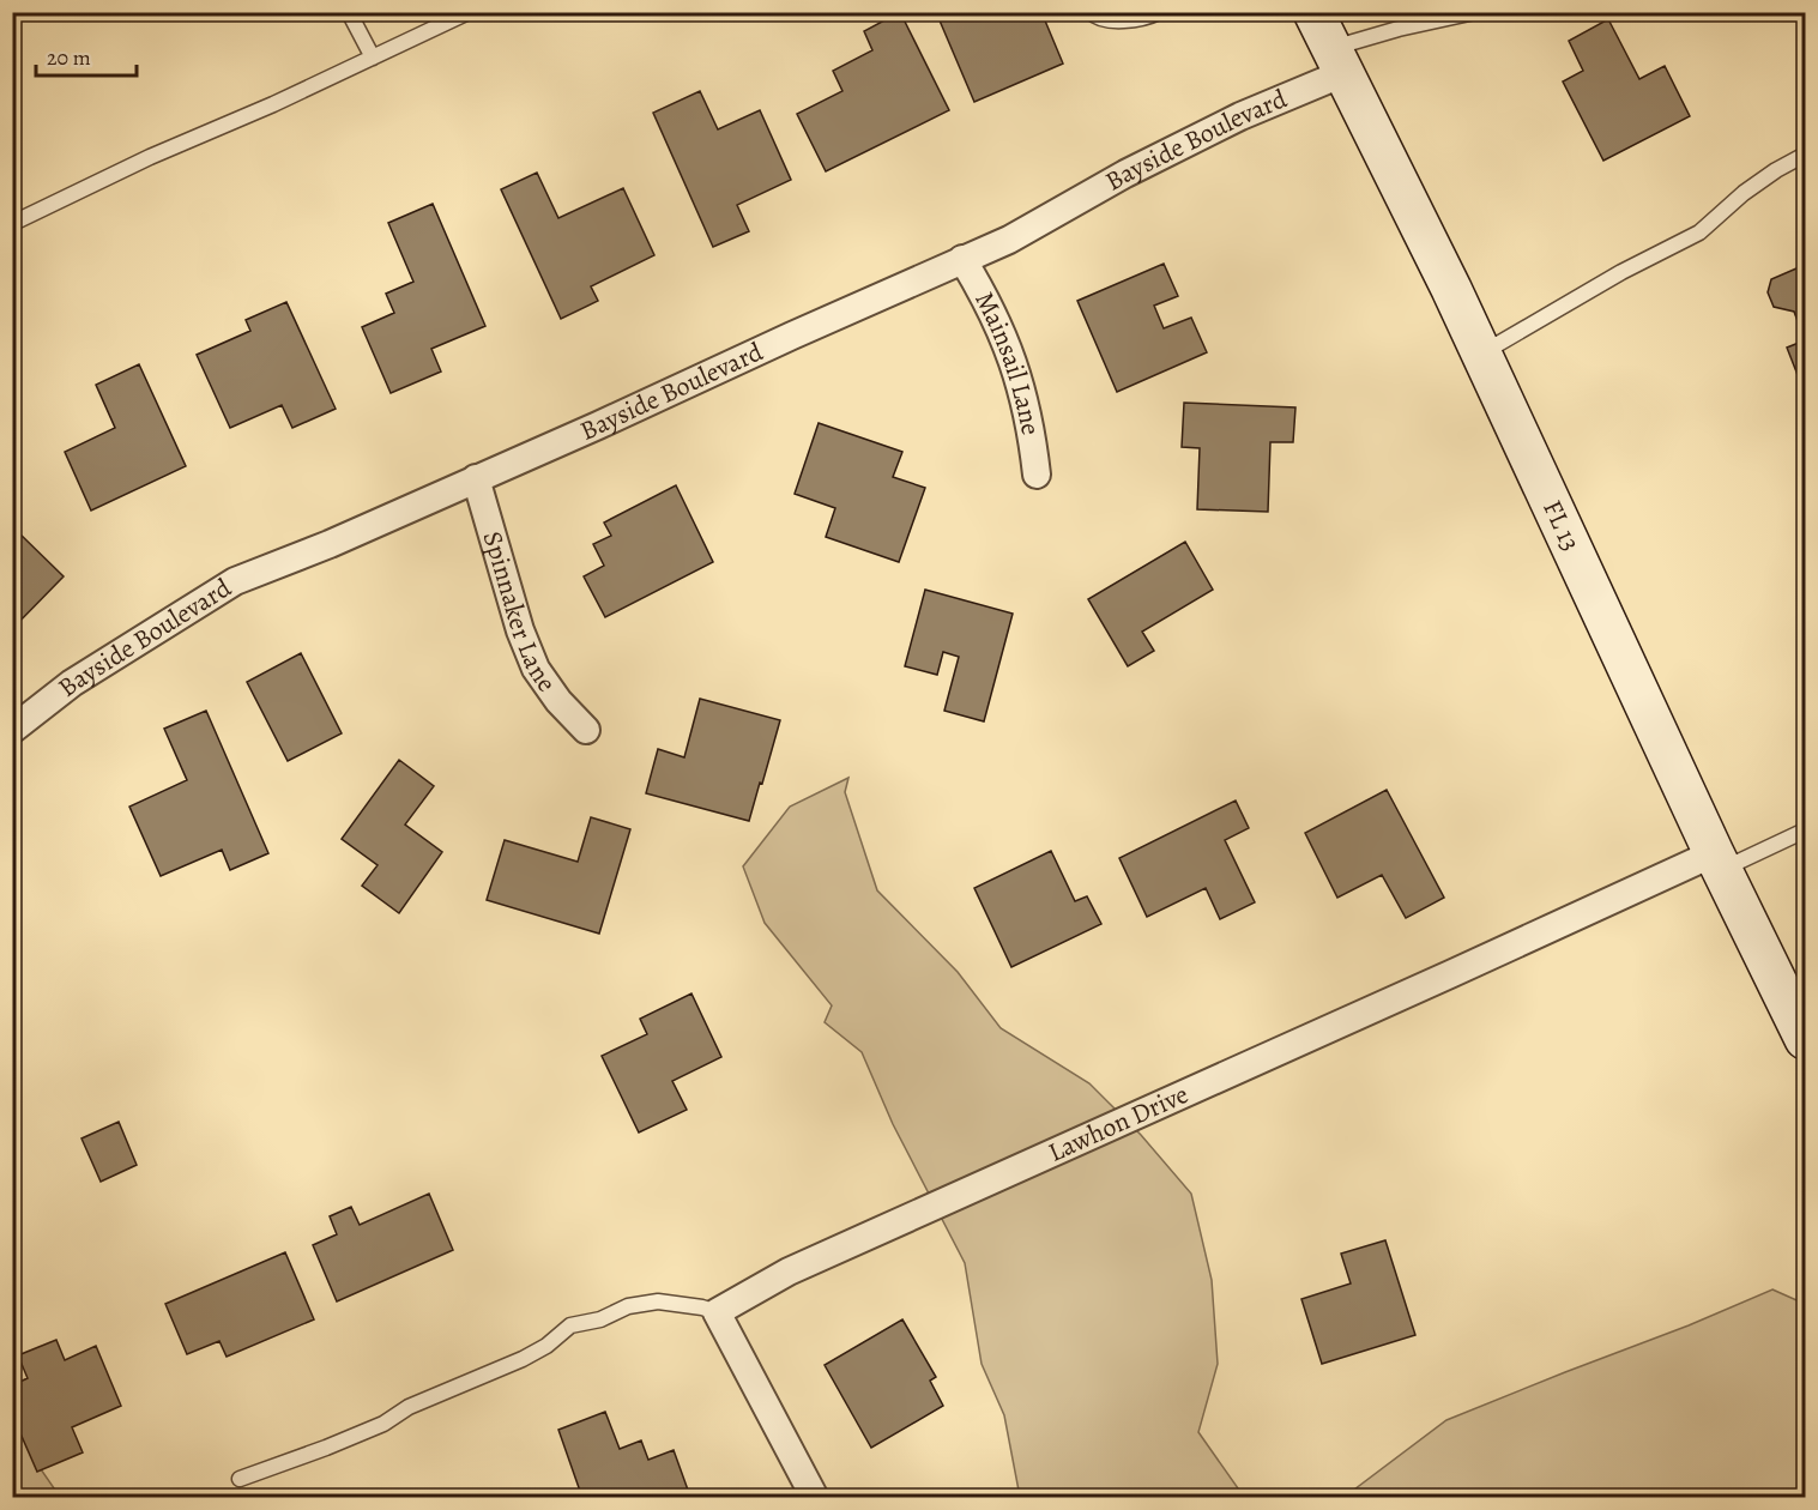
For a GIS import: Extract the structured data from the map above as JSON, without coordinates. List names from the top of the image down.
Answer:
{
  "streets": {
    "main road": ["FL 13"],
    "street": [
      "Bayside Boulevard",
      "Mainsail Lane",
      "Spinnaker Lane",
      "Lawhon Drive"
    ]
  },
  "crossings": [
    ["Bayside Boulevard", "Mainsail Lane"],
    ["Bayside Boulevard", "FL 13"],
    ["Bayside Boulevard", "Spinnaker Lane"],
    ["FL 13", "Lawhon Drive"]
  ],
  "scale_bar": "20 m"
}
